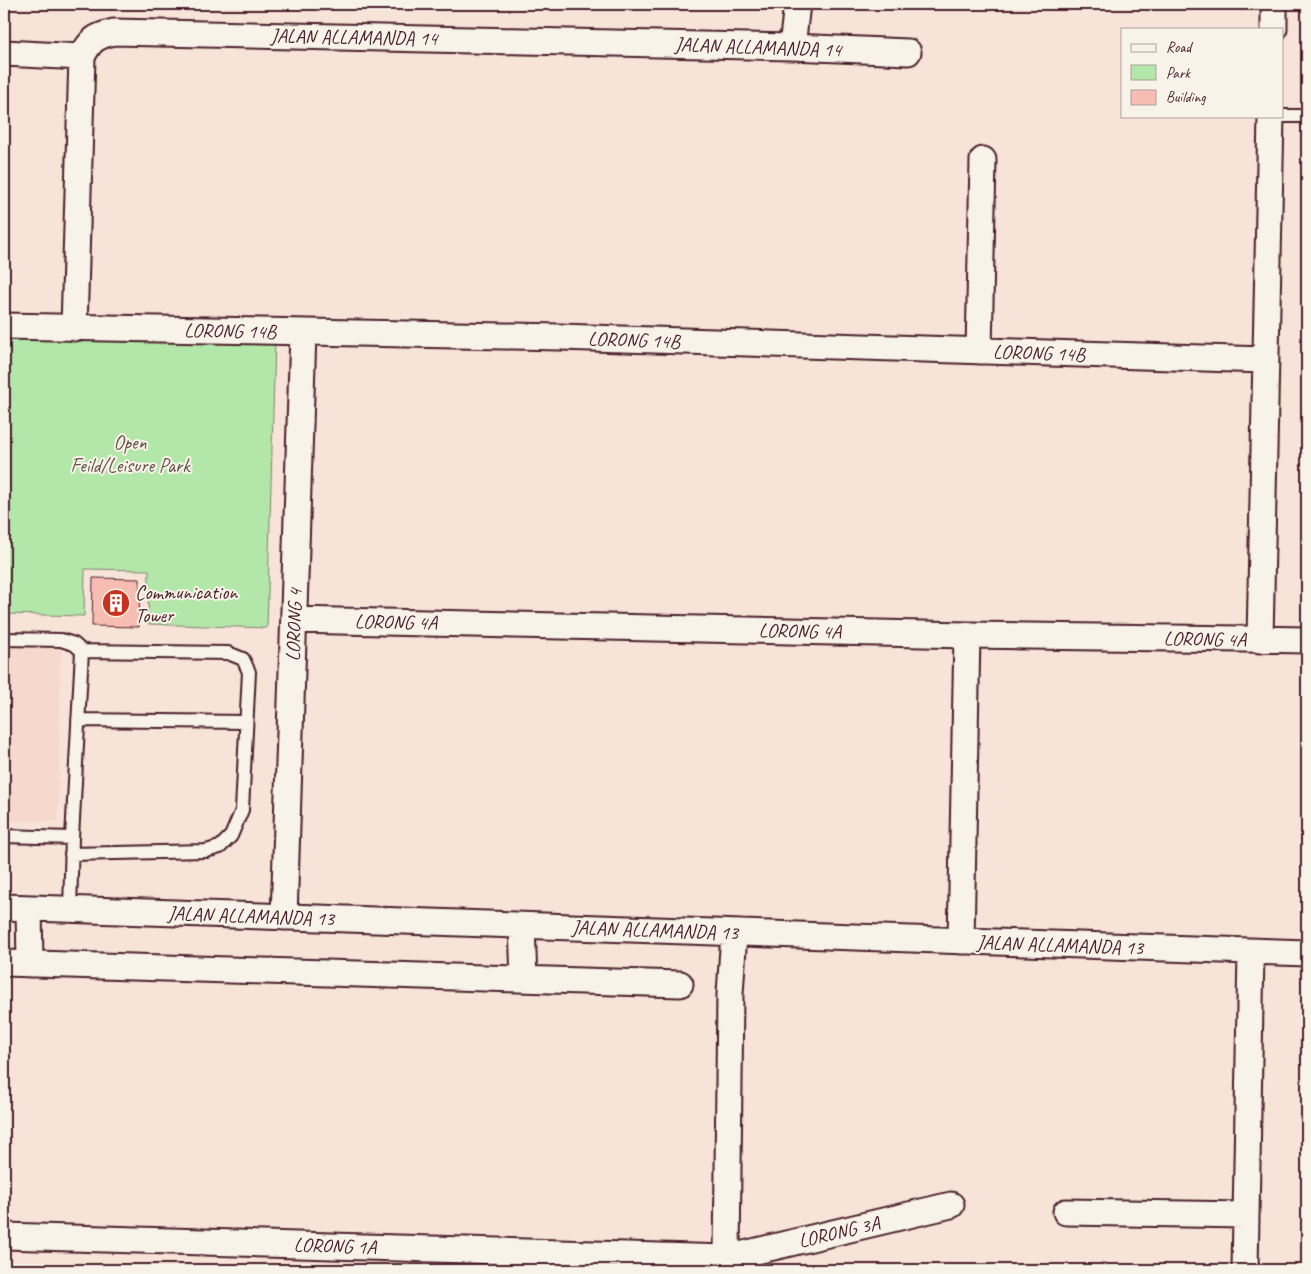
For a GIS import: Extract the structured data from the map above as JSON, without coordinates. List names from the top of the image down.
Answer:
{
  "streets": {
    "street": [
      "JALAN ALLAMANDA 14",
      "LORONG 14B",
      "LORONG 4A",
      "LORONG 4",
      "JALAN ALLAMANDA 13",
      "LORONG 3A",
      "LORONG 1A"
    ]
  },
  "crossings": [
    ["LORONG 14B", "LORONG 4"],
    ["LORONG 4A", "LORONG 4"],
    ["LORONG 4", "JALAN ALLAMANDA 13"],
    ["LORONG 3A", "LORONG 1A"]
  ],
  "parks": ["Open Feild/Leisure Park"],
  "places": {
    "building": ["Communication Tower"]
  },
  "legend": ["Road", "Park", "Building"]
}
